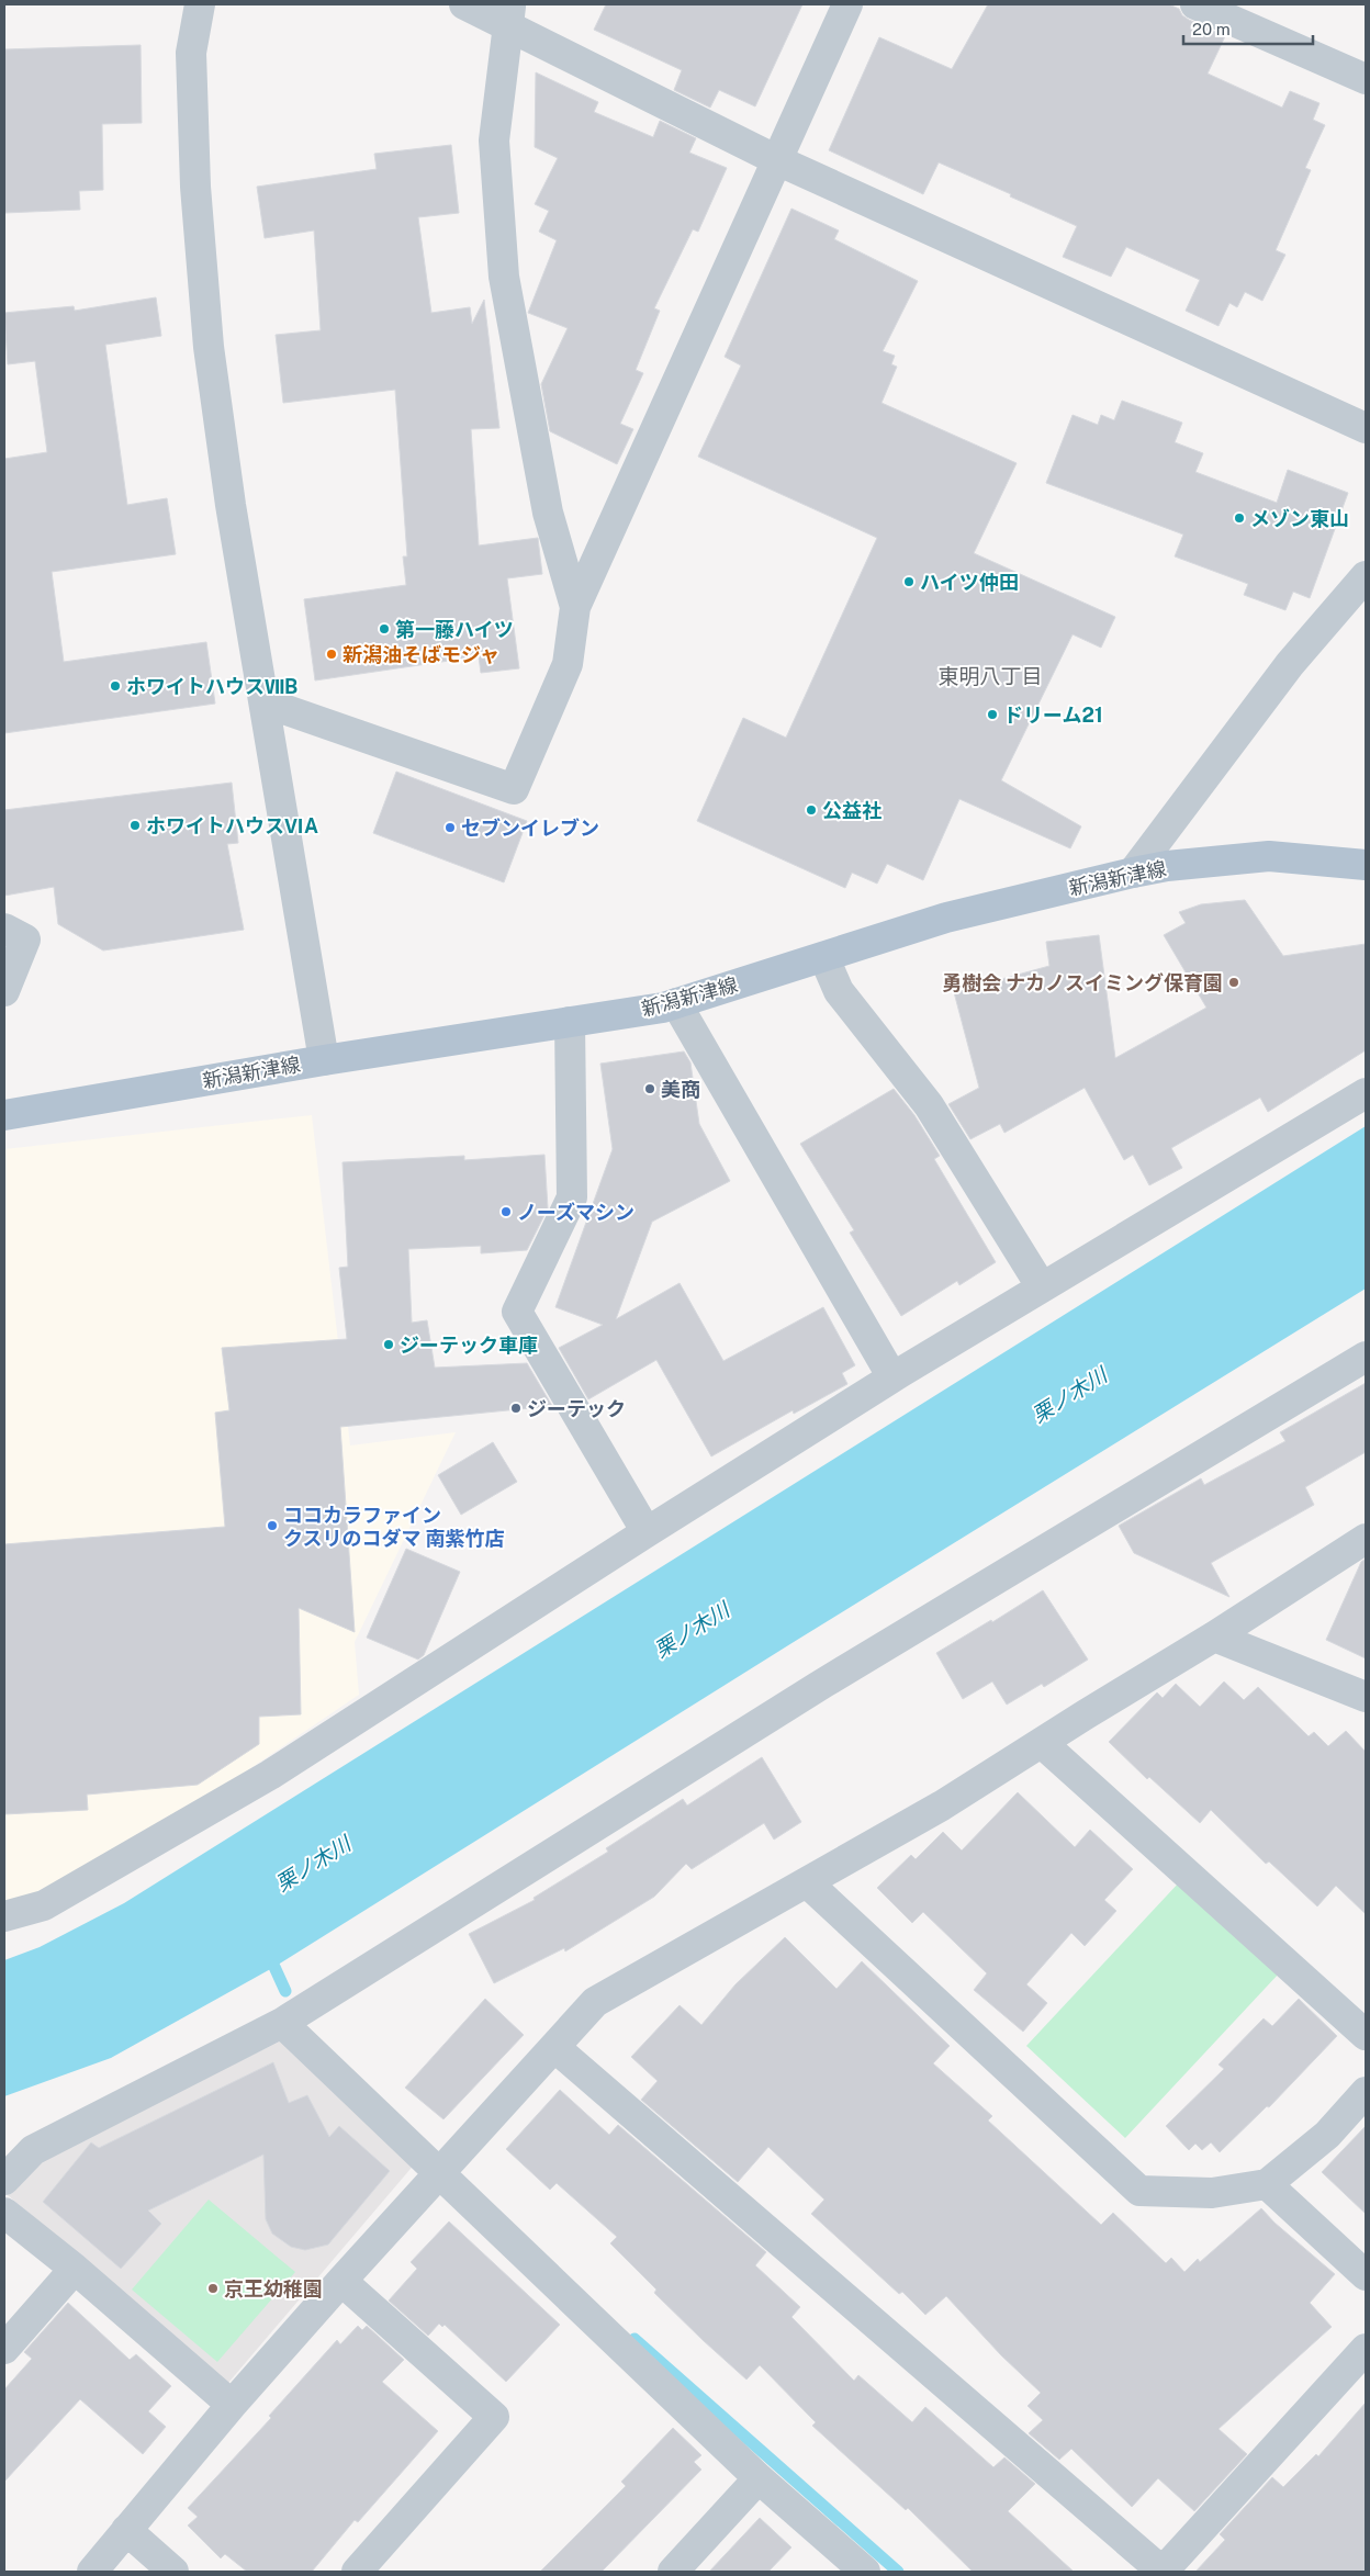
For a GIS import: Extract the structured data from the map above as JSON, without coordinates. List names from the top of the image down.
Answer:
{
  "streets": {
    "main road": ["新潟新津線"]
  },
  "districts": ["東明八丁目"],
  "water": ["栗ノ木川"],
  "places": [
    "メゾン東山",
    "ハイツ仲田",
    "第一藤ハイツ",
    "新潟油そばモジャ",
    "ホワイトハウスⅦB",
    "ドリーム21",
    "公益社",
    "ホワイトハウスⅥA",
    "セブンイレブン",
    "勇樹会 ナカノスイミング保育園",
    "美商",
    "ノーズマシン",
    "ジーテック車庫",
    "ジーテック",
    "ココカラファイン クスリのコダマ 南紫竹店",
    "京王幼稚園"
  ],
  "scale_bar": "20 m"
}
